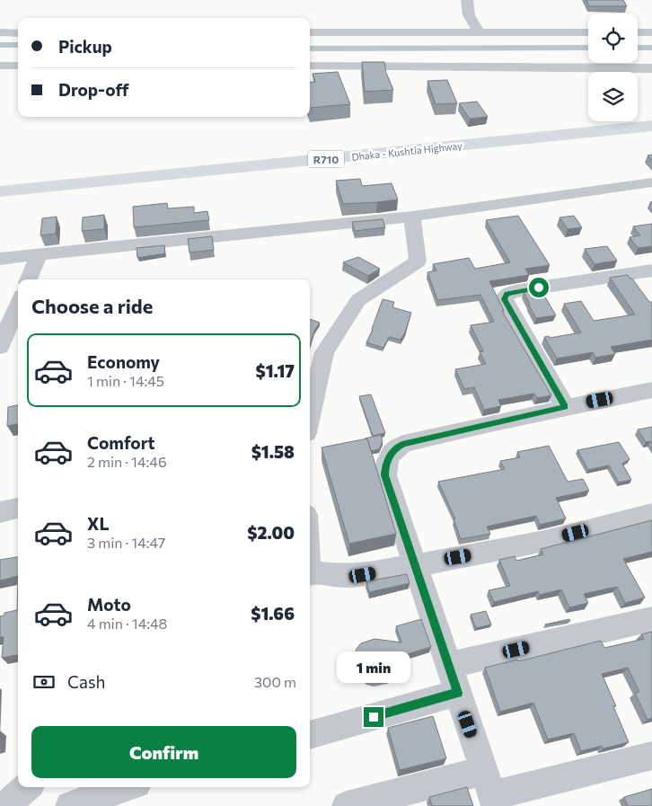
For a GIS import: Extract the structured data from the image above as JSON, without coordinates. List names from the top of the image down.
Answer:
{
  "streets": {
    "main road": ["Dhaka - Kushtia Highway", "R710"]
  },
  "page": {
    "banner": ["Pickup", "Drop-off"],
    "heading": "Choose a ride",
    "list": [
      {
        "name": "Economy",
        "note": "1 min · 14:45",
        "value": "$1.17"
      },
      {
        "name": "Comfort",
        "note": "2 min · 14:46",
        "value": "$1.58"
      },
      {
        "name": "XL",
        "note": "3 min · 14:47",
        "value": "$2.00"
      },
      {
        "name": "Moto",
        "note": "4 min · 14:48",
        "value": "$1.66"
      }
    ],
    "bubble": "1 min",
    "pay": ["Cash", "300 m"],
    "buttons": "Confirm"
  }
}
